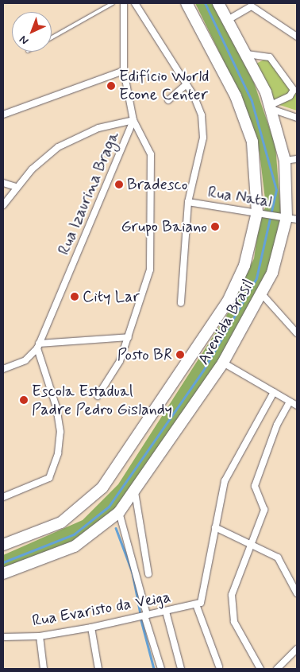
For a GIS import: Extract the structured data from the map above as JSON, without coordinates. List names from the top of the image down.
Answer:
{
  "streets": {
    "highway": ["Avenida Brasil"],
    "street": ["Rua Izaurina Braga", "Rua Natal", "Rua Evaristo da Veiga"]
  },
  "crossings": [
    ["Rua Natal", "Avenida Brasil"]
  ],
  "places": [
    "Edifício World Econe Center",
    "Bradesco",
    "Grupo Baiano",
    "City Lar",
    "Posto BR",
    "Escola Estadual Padre Pedro Gislandy"
  ],
  "north": "bottom left"
}
